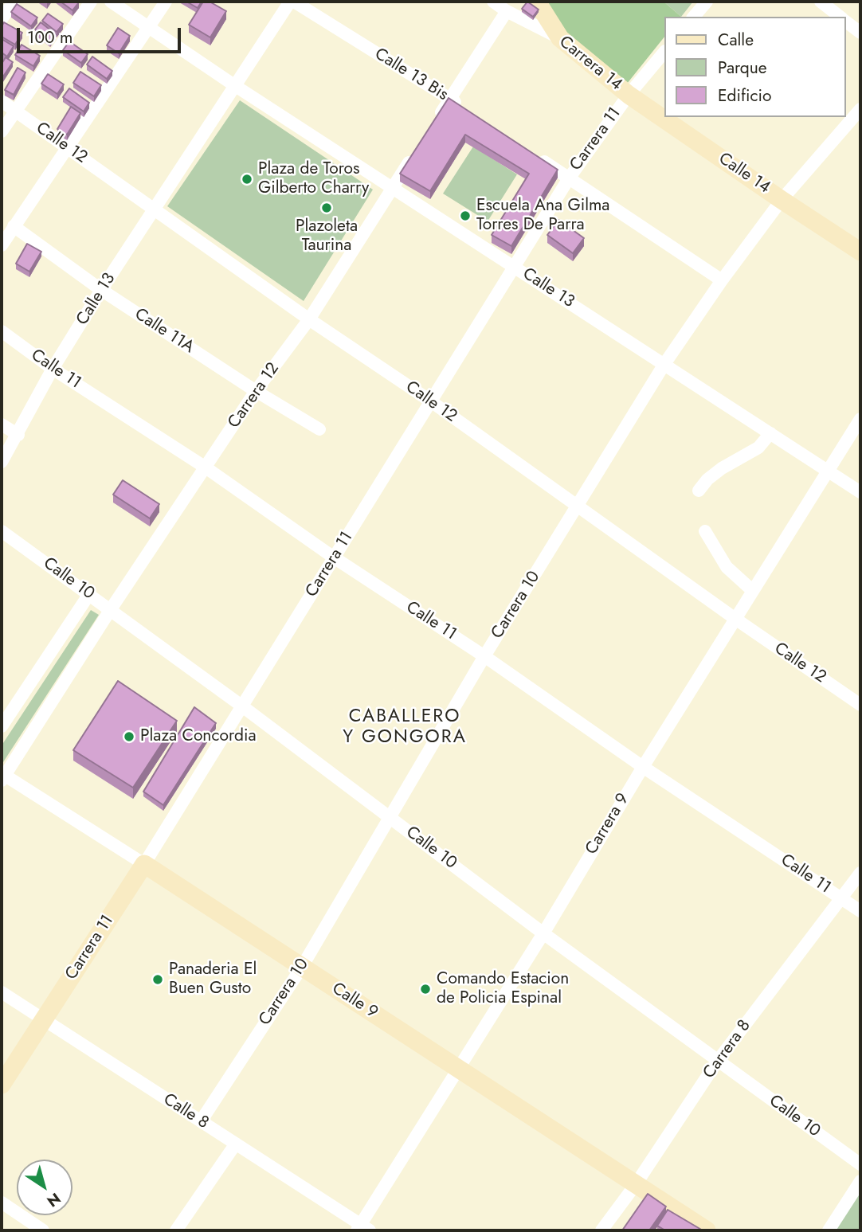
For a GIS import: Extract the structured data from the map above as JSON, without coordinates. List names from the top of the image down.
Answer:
{
  "streets": {
    "street": [
      "Carrera 14",
      "Calle 13 Bis",
      "Carrera 11",
      "Calle 12",
      "Calle 14",
      "Calle 13",
      "Calle 11A",
      "Calle 11",
      "Carrera 12",
      "Calle 10",
      "Carrera 10",
      "Carrera 9",
      "Calle 9",
      "Carrera 8",
      "Calle 8"
    ]
  },
  "crossings": [
    ["Carrera 14", "Carrera 11"],
    ["Carrera 14", "Calle 14"],
    ["Calle 13 Bis", "Calle 13"],
    ["Carrera 11", "Calle 12"],
    ["Carrera 11", "Calle 14"],
    ["Carrera 11", "Calle 13"],
    ["Carrera 11", "Calle 11"],
    ["Carrera 11", "Calle 10"],
    ["Carrera 11", "Calle 9"],
    ["Carrera 11", "Calle 8"],
    ["Calle 12", "Calle 13"],
    ["Calle 12", "Carrera 12"],
    ["Calle 12", "Carrera 10"],
    ["Calle 12", "Carrera 9"],
    ["Calle 14", "Carrera 10"],
    ["Calle 13", "Calle 11A"],
    ["Calle 13", "Calle 11"],
    ["Calle 13", "Carrera 12"],
    ["Calle 13", "Carrera 10"],
    ["Calle 13", "Carrera 9"],
    ["Calle 11A", "Carrera 12"],
    ["Calle 11", "Carrera 12"],
    ["Calle 11", "Carrera 10"],
    ["Calle 11", "Carrera 9"],
    ["Calle 11", "Carrera 8"],
    ["Carrera 12", "Calle 10"],
    ["Carrera 12", "Calle 9"],
    ["Calle 10", "Carrera 10"],
    ["Calle 10", "Carrera 9"],
    ["Calle 10", "Carrera 8"],
    ["Carrera 10", "Calle 9"],
    ["Carrera 10", "Calle 8"],
    ["Carrera 9", "Calle 9"],
    ["Carrera 9", "Calle 8"],
    ["Calle 9", "Carrera 8"]
  ],
  "districts": ["CABALLERO Y GONGORA"],
  "places": [
    "Plaza de Toros Gilberto Charry",
    "Plazoleta Taurina",
    "Escuela Ana Gilma Torres De Parra",
    "Plaza Concordia",
    "Panaderia El Buen Gusto",
    "Comando Estacion de Policia Espinal"
  ],
  "legend": ["Calle", "Parque", "Edificio"],
  "scale_bar": "100 m",
  "north": "bottom right"
}
